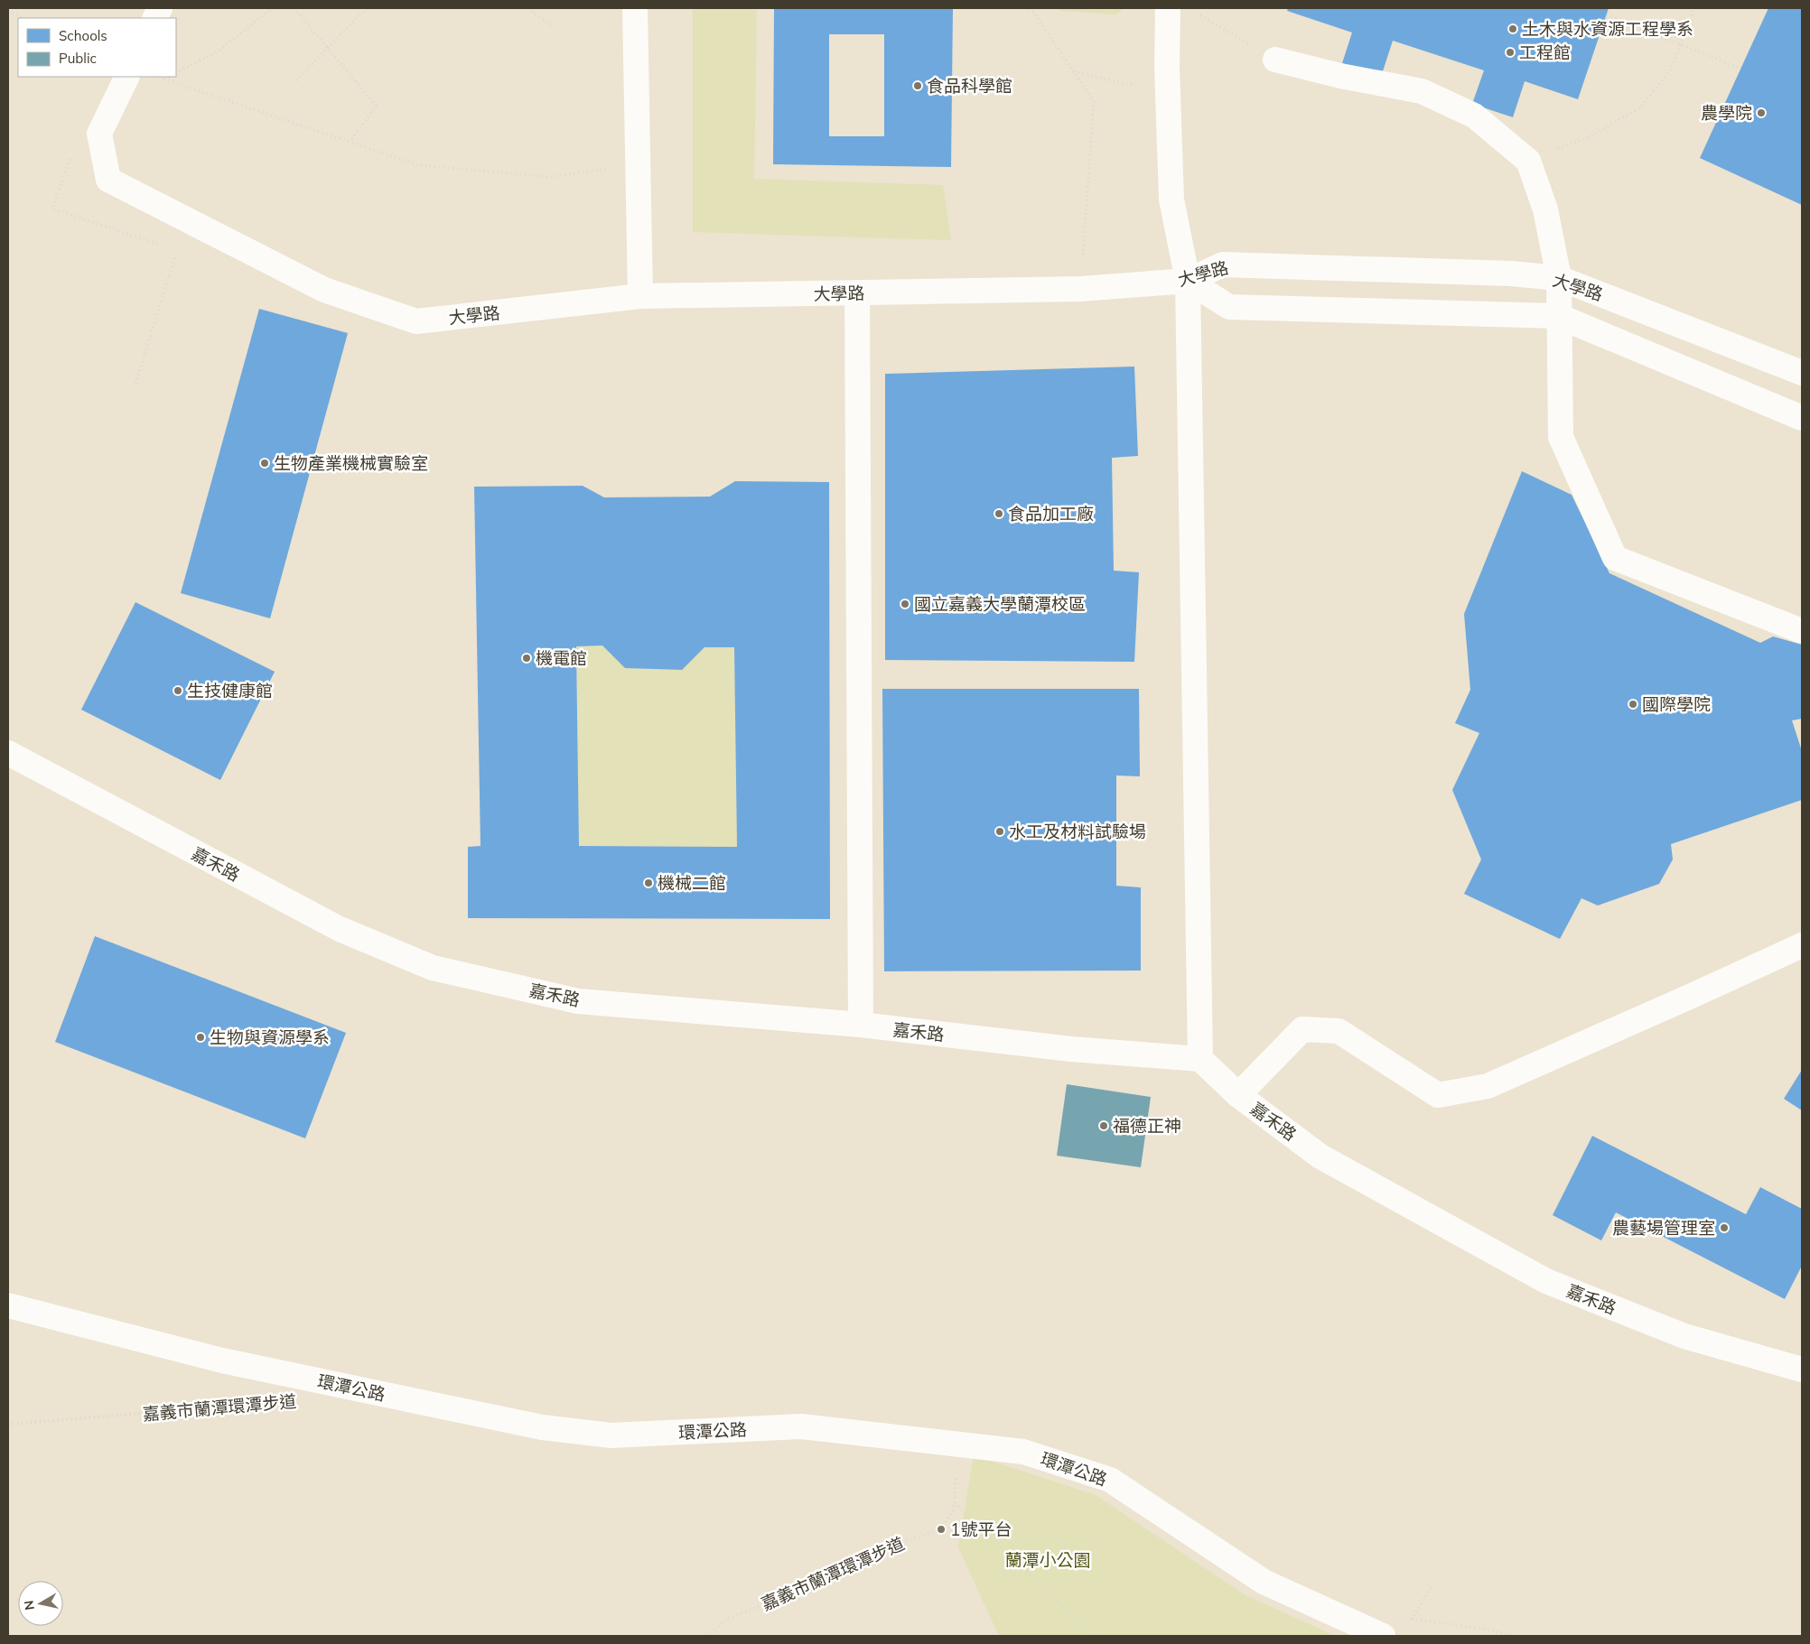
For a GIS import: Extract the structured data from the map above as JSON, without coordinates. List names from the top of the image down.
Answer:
{
  "streets": {
    "street": ["大學路", "嘉禾路", "環潭公路"],
    "path": ["嘉義市蘭潭環潭步道"]
  },
  "parks": ["蘭潭小公園"],
  "places": [
    "土木與水資源工程學系",
    "工程館",
    "食品科學館",
    "農學院",
    "生物產業機械實驗室",
    "食品加工廠",
    "國立嘉義大學蘭潭校區",
    "機電館",
    "生技健康館",
    "國際學院",
    "水工及材料試驗場",
    "機械二館",
    "生物與資源學系",
    "福德正神",
    "農藝場管理室",
    "1號平台"
  ],
  "legend": ["Schools", "Public"],
  "north": "left"
}
